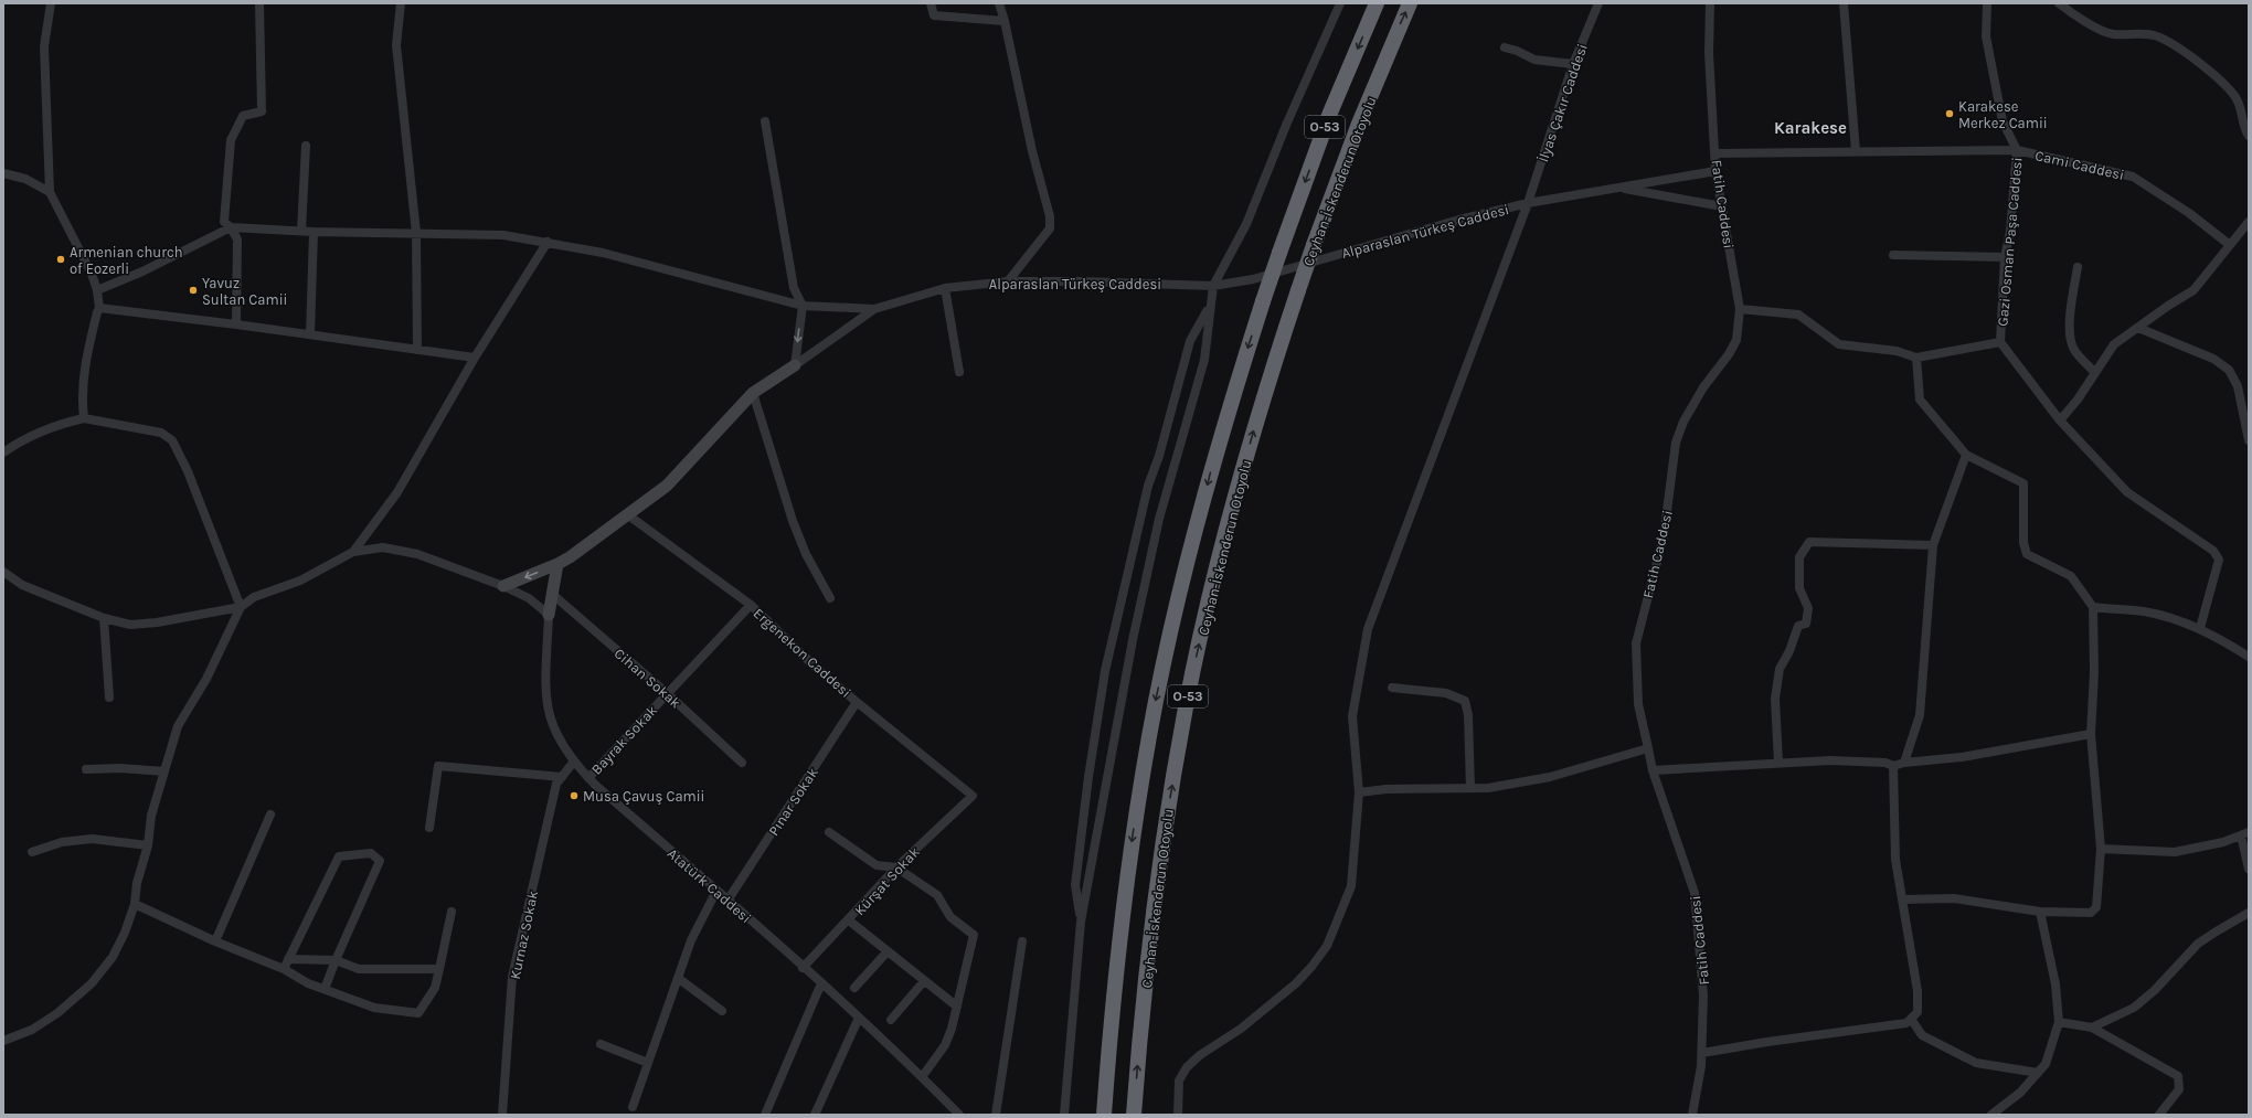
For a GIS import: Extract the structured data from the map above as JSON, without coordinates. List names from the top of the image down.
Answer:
{
  "streets": {
    "highway": ["O-53", "Ceyhan-İskenderun Otoyolu"],
    "street": [
      "İlyas Çakır Caddesi",
      "Cami Caddesi",
      "Fatih Caddesi",
      "Alparaslan Türkeş Caddesi",
      "Gazi Osman Paşa Caddesi",
      "Ergenekon Caddesi",
      "Cihan Sokak",
      "Bayrak Sokak",
      "Pınar Sokak",
      "Kürşat Sokak",
      "Atatürk Caddesi",
      "Kurnaz Sokak"
    ]
  },
  "crossings": [
    ["İlyas Çakır Caddesi", "Alparaslan Türkeş Caddesi"],
    ["Cami Caddesi", "Fatih Caddesi"],
    ["Cami Caddesi", "Gazi Osman Paşa Caddesi"],
    ["Fatih Caddesi", "Alparaslan Türkeş Caddesi"],
    ["Ergenekon Caddesi", "Bayrak Sokak"],
    ["Ergenekon Caddesi", "Pınar Sokak"],
    ["Ergenekon Caddesi", "Kürşat Sokak"],
    ["Cihan Sokak", "Bayrak Sokak"],
    ["Bayrak Sokak", "Atatürk Caddesi"],
    ["Pınar Sokak", "Atatürk Caddesi"],
    ["Kürşat Sokak", "Atatürk Caddesi"],
    ["Atatürk Caddesi", "Kurnaz Sokak"]
  ],
  "districts": ["Karakese"],
  "places": [
    "Karakese Merkez Camii",
    "Armenian church of Eozerli",
    "Yavuz Sultan Camii",
    "Musa Çavuş Camii"
  ]
}
